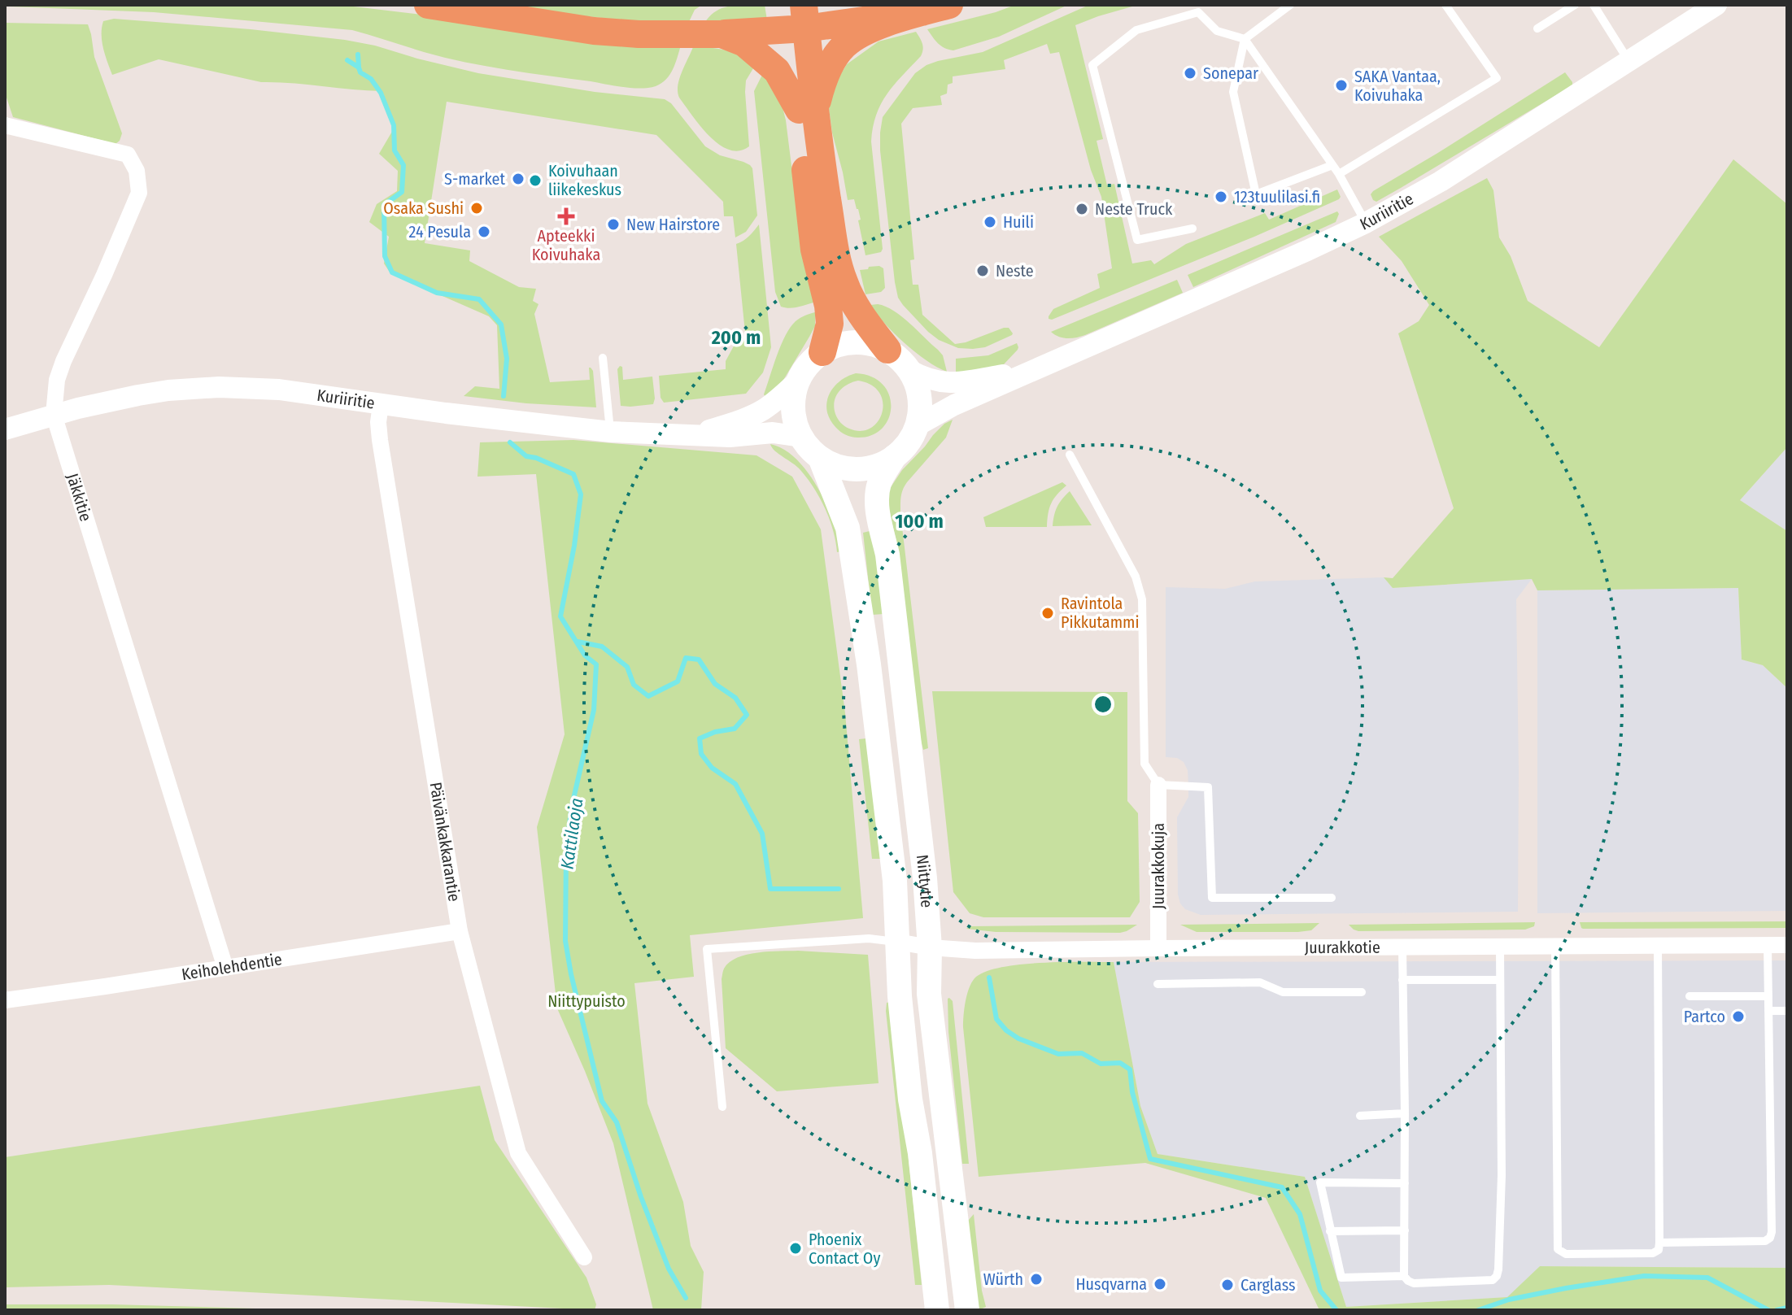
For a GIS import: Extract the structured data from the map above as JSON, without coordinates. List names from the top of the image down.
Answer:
{
  "streets": {
    "main road": ["Niittytie"],
    "street": [
      "Kuriiritie",
      "Jäkkitie",
      "Päivänkakkarantie",
      "Juurakkokuja",
      "Juurakkotie",
      "Keiholehdentie"
    ]
  },
  "crossings": [
    ["Kuriiritie", "Jäkkitie"],
    ["Kuriiritie", "Päivänkakkarantie"],
    ["Kuriiritie", "Niittytie"],
    ["Jäkkitie", "Keiholehdentie"],
    ["Päivänkakkarantie", "Keiholehdentie"],
    ["Juurakkokuja", "Juurakkotie"],
    ["Niittytie", "Juurakkotie"]
  ],
  "water": ["Kattilaoja"],
  "parks": ["Niittypuisto"],
  "places": {
    "other": [
      "Sonepar",
      "SAKA Vantaa, Koivuhaka",
      "S-market",
      "Koivuhaan liikekeskus",
      "123tuulilasi.fi",
      "Osaka Sushi",
      "Neste Truck",
      "Huili",
      "New Hairstore",
      "24 Pesula",
      "Neste",
      "Ravintola Pikkutammi",
      "Partco",
      "Phoenix Contact Oy",
      "Würth",
      "Husqvarna",
      "Carglass"
    ],
    "health": ["Apteekki Koivuhaka"]
  },
  "rings": ["200 m", "100 m"]
}
